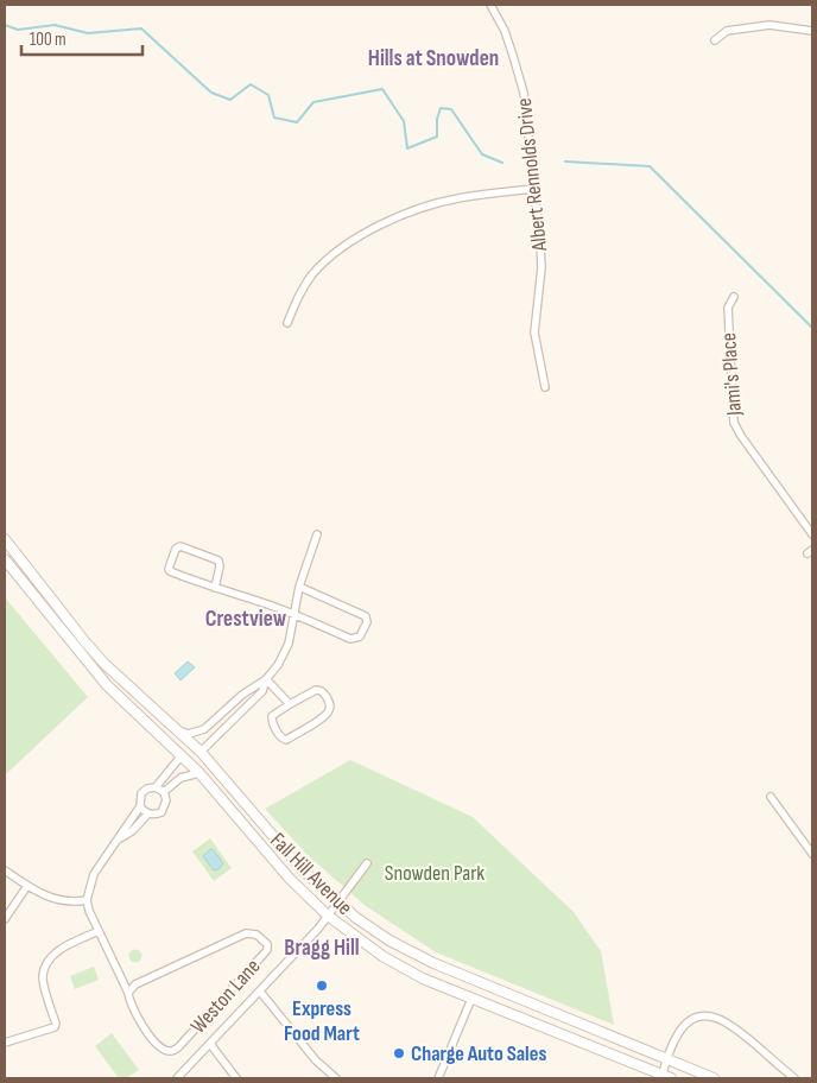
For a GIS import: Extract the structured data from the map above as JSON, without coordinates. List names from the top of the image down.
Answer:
{
  "streets": {
    "main road": ["Fall Hill Avenue"],
    "street": ["Albert Rennolds Drive", "Jami's Place", "Weston Lane"]
  },
  "districts": ["Hills at Snowden", "Crestview", "Bragg Hill"],
  "parks": ["Snowden Park"],
  "places": ["Express Food Mart", "Charge Auto Sales"],
  "scale_bar": "100 m"
}
